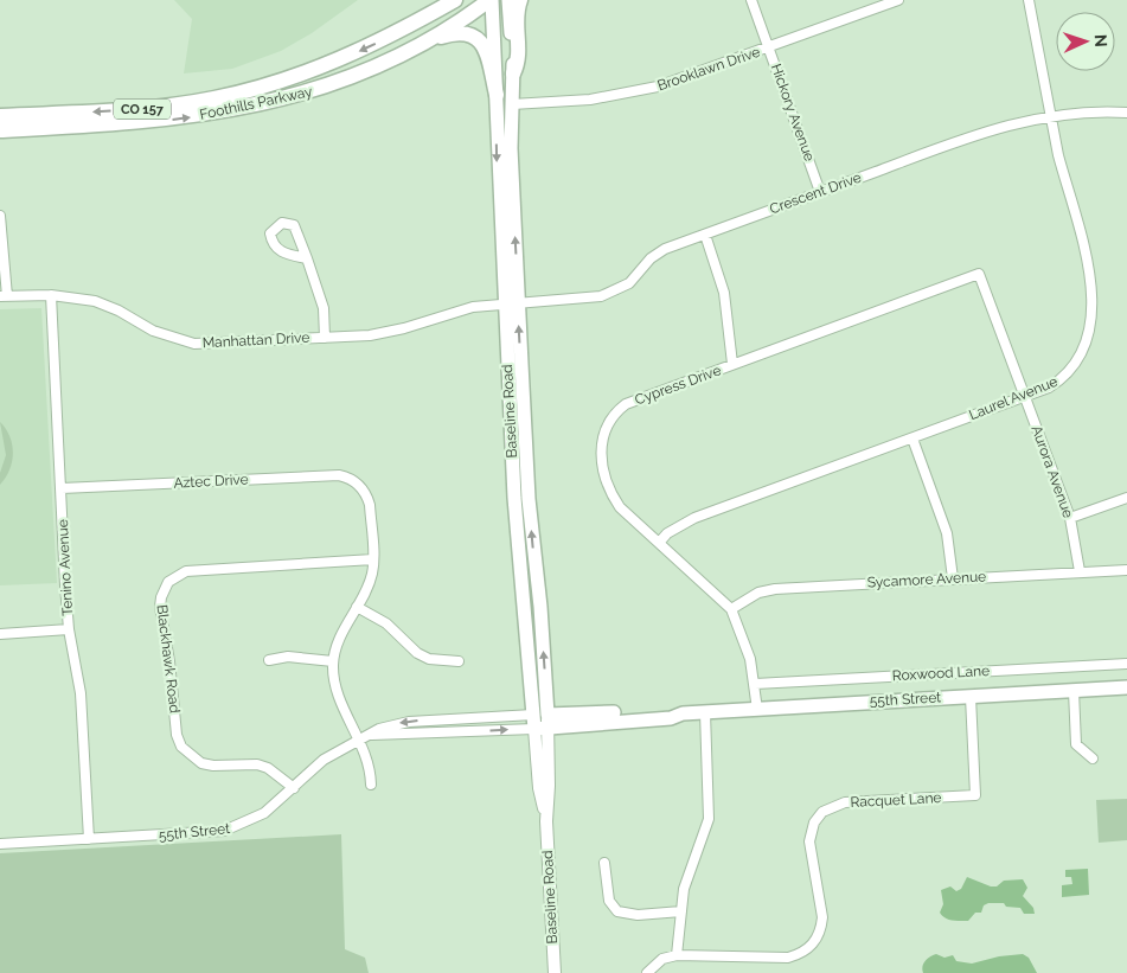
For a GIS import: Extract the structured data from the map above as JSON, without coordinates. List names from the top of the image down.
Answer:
{
  "streets": {
    "highway": ["Foothills Parkway", "CO 157"],
    "main road": ["Baseline Road", "55th Street"],
    "street": [
      "Brooklawn Drive",
      "Hickory Avenue",
      "Crescent Drive",
      "Manhattan Drive",
      "Cypress Drive",
      "Laurel Avenue",
      "Aurora Avenue",
      "Aztec Drive",
      "Tenino Avenue",
      "Sycamore Avenue",
      "Blackhawk Road",
      "Roxwood Lane",
      "Racquet Lane"
    ]
  },
  "crossings": [
    ["Brooklawn Drive", "Hickory Avenue"],
    ["Brooklawn Drive", "Baseline Road"],
    ["Foothills Parkway", "Baseline Road"],
    ["Hickory Avenue", "Crescent Drive"],
    ["Crescent Drive", "Manhattan Drive"],
    ["Crescent Drive", "Baseline Road"],
    ["Manhattan Drive", "Baseline Road"],
    ["Manhattan Drive", "Tenino Avenue"],
    ["Cypress Drive", "Laurel Avenue"],
    ["Cypress Drive", "Aurora Avenue"],
    ["Cypress Drive", "Sycamore Avenue"],
    ["Cypress Drive", "Roxwood Lane"],
    ["Cypress Drive", "55th Street"],
    ["Laurel Avenue", "Aurora Avenue"],
    ["Baseline Road", "55th Street"],
    ["Aurora Avenue", "Sycamore Avenue"],
    ["Aztec Drive", "Tenino Avenue"],
    ["Tenino Avenue", "55th Street"],
    ["Blackhawk Road", "55th Street"],
    ["55th Street", "Racquet Lane"]
  ],
  "north": "right"
}
